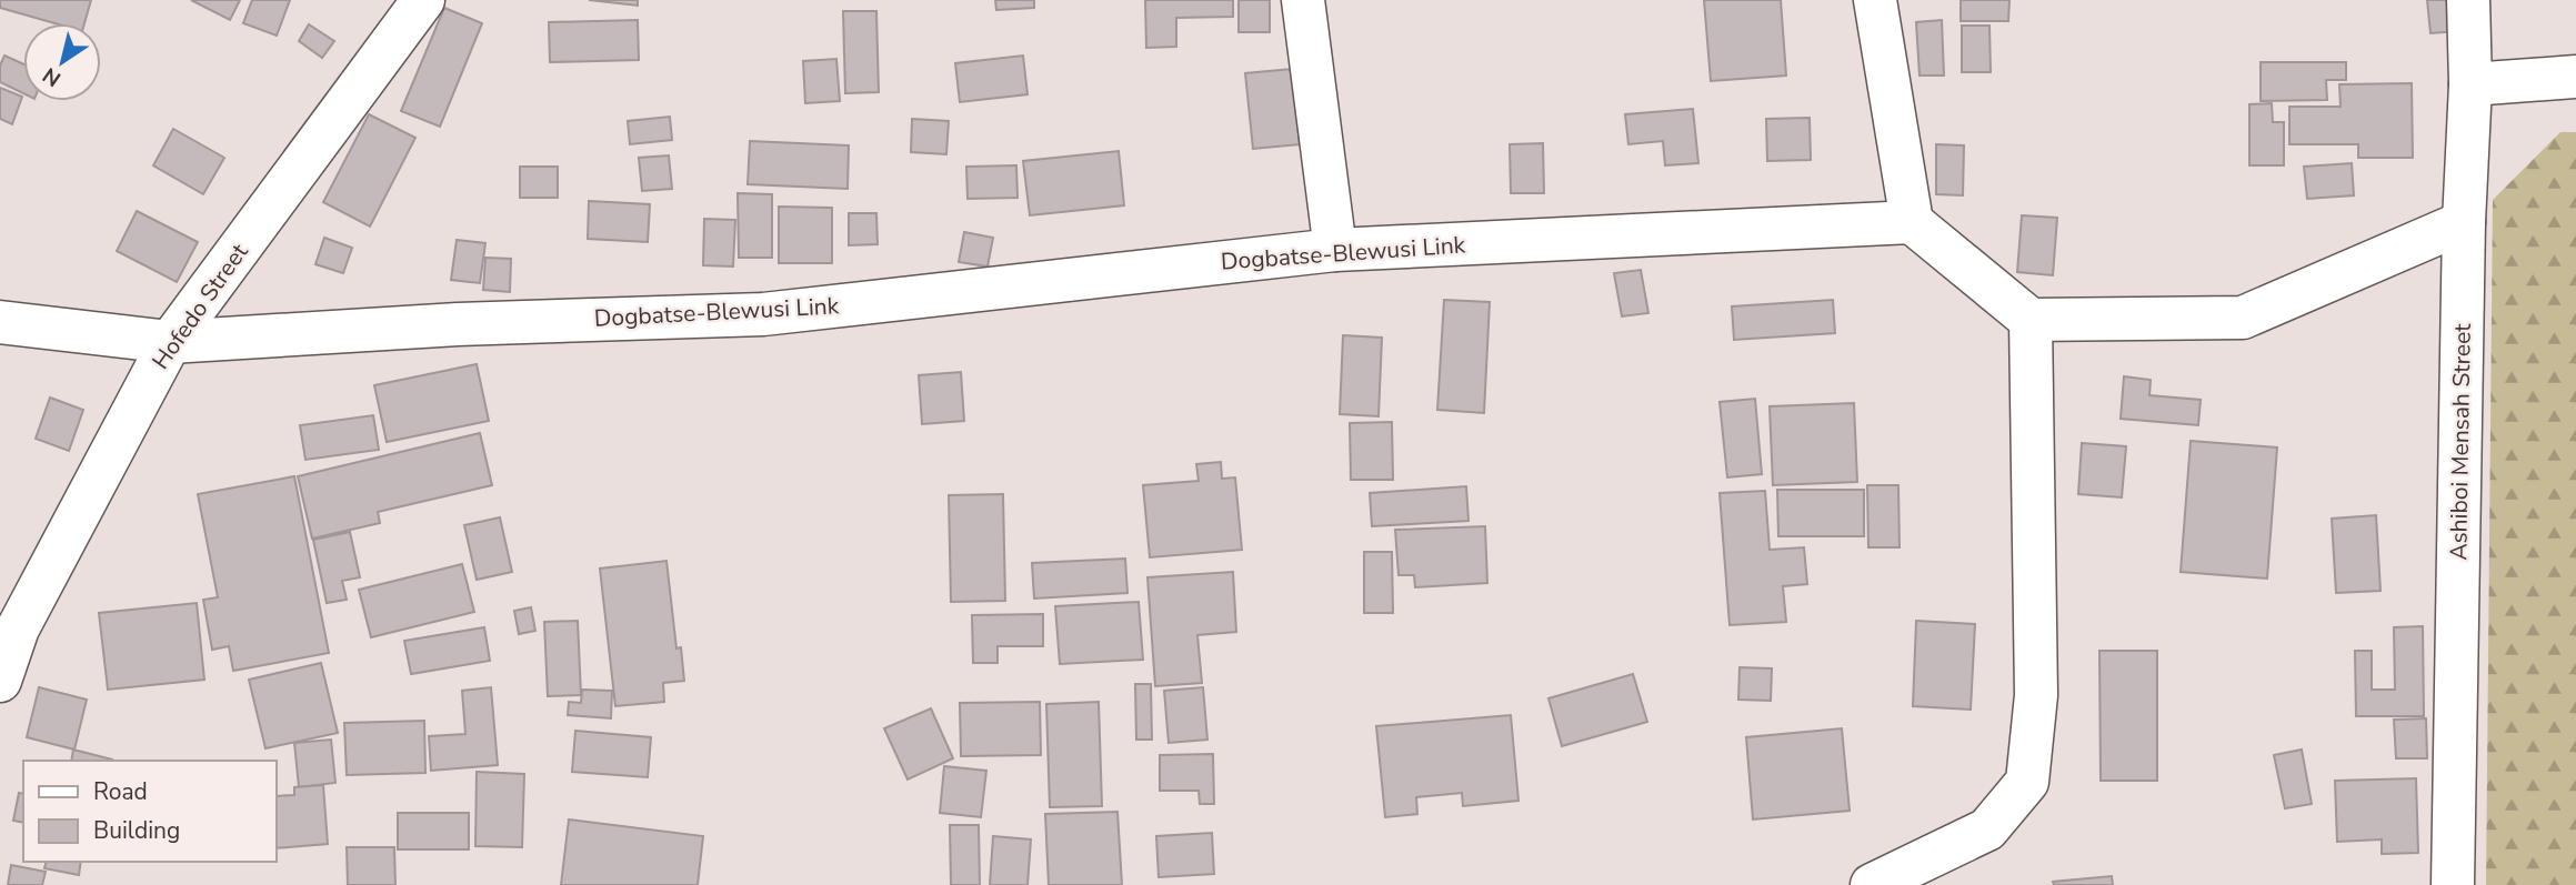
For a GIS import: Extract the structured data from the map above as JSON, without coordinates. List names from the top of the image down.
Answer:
{
  "streets": {
    "street": ["Dogbatse-Blewusi Link", "Hofedo Street", "Ashiboi Mensah Street"]
  },
  "crossings": [
    ["Dogbatse-Blewusi Link", "Hofedo Street"]
  ],
  "legend": ["Road", "Building"],
  "north": "bottom left"
}
